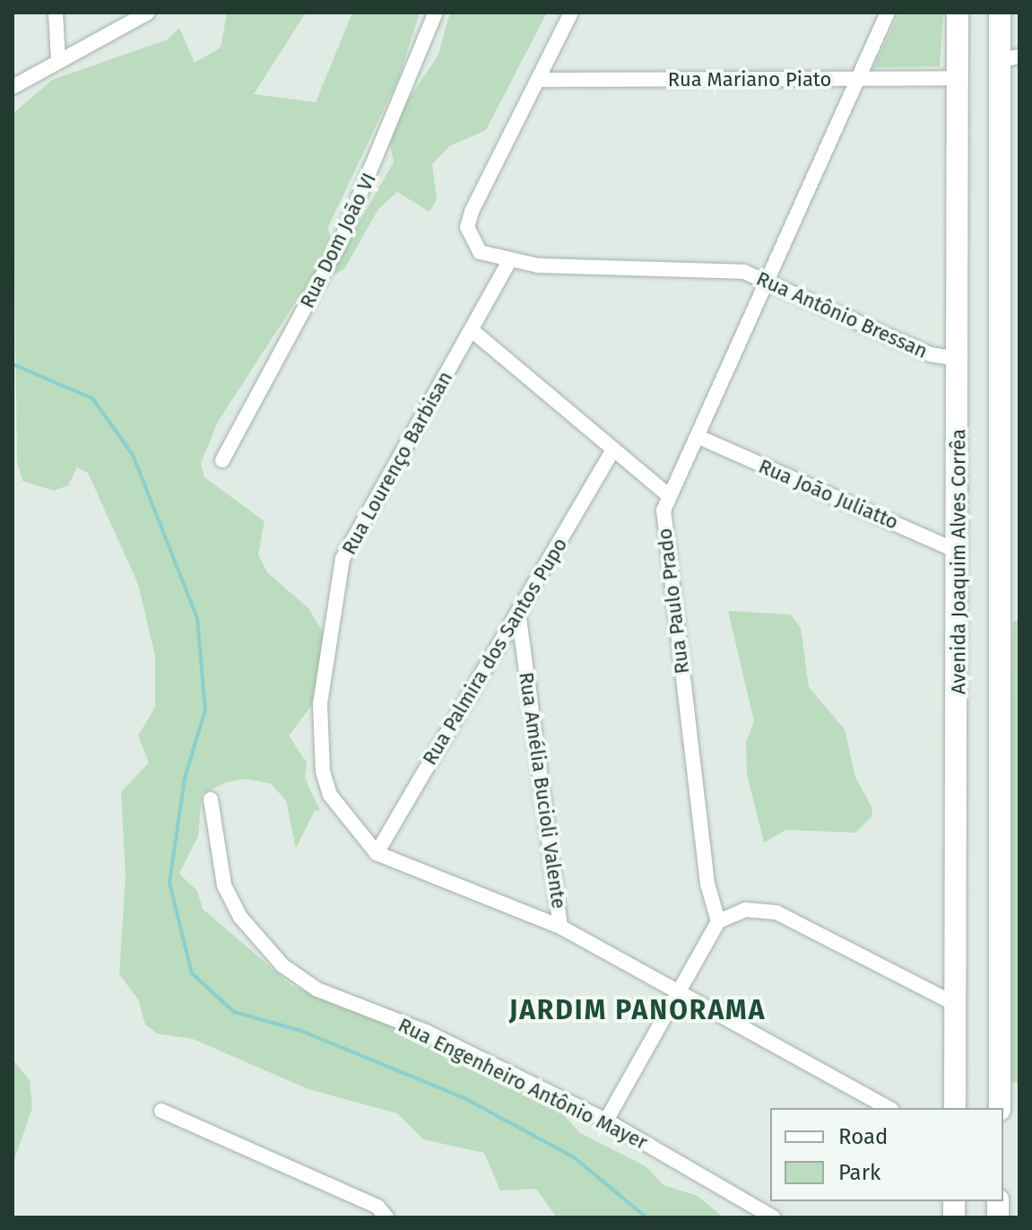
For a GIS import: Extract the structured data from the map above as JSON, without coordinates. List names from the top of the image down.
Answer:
{
  "streets": {
    "main road": ["Avenida Joaquim Alves Corrêa"],
    "street": [
      "Rua Mariano Piato",
      "Rua Dom João VI",
      "Rua Antônio Bressan",
      "Rua Lourenço Barbisan",
      "Rua João Juliatto",
      "Rua Paulo Prado",
      "Rua Palmira dos Santos Pupo",
      "Rua Amélia Bucioli Valente",
      "Rua Engenheiro Antônio Mayer"
    ]
  },
  "crossings": [
    ["Rua Mariano Piato", "Avenida Joaquim Alves Corrêa"],
    ["Rua Mariano Piato", "Rua Paulo Prado"],
    ["Rua Antônio Bressan", "Rua Lourenço Barbisan"],
    ["Rua Antônio Bressan", "Avenida Joaquim Alves Corrêa"],
    ["Rua Antônio Bressan", "Rua Paulo Prado"],
    ["Rua Lourenço Barbisan", "Rua Palmira dos Santos Pupo"],
    ["Rua Lourenço Barbisan", "Rua Amélia Bucioli Valente"],
    ["Rua João Juliatto", "Avenida Joaquim Alves Corrêa"],
    ["Rua João Juliatto", "Rua Paulo Prado"],
    ["Rua Palmira dos Santos Pupo", "Rua Amélia Bucioli Valente"]
  ],
  "districts": ["JARDIM PANORAMA"],
  "legend": ["Road", "Park"]
}
